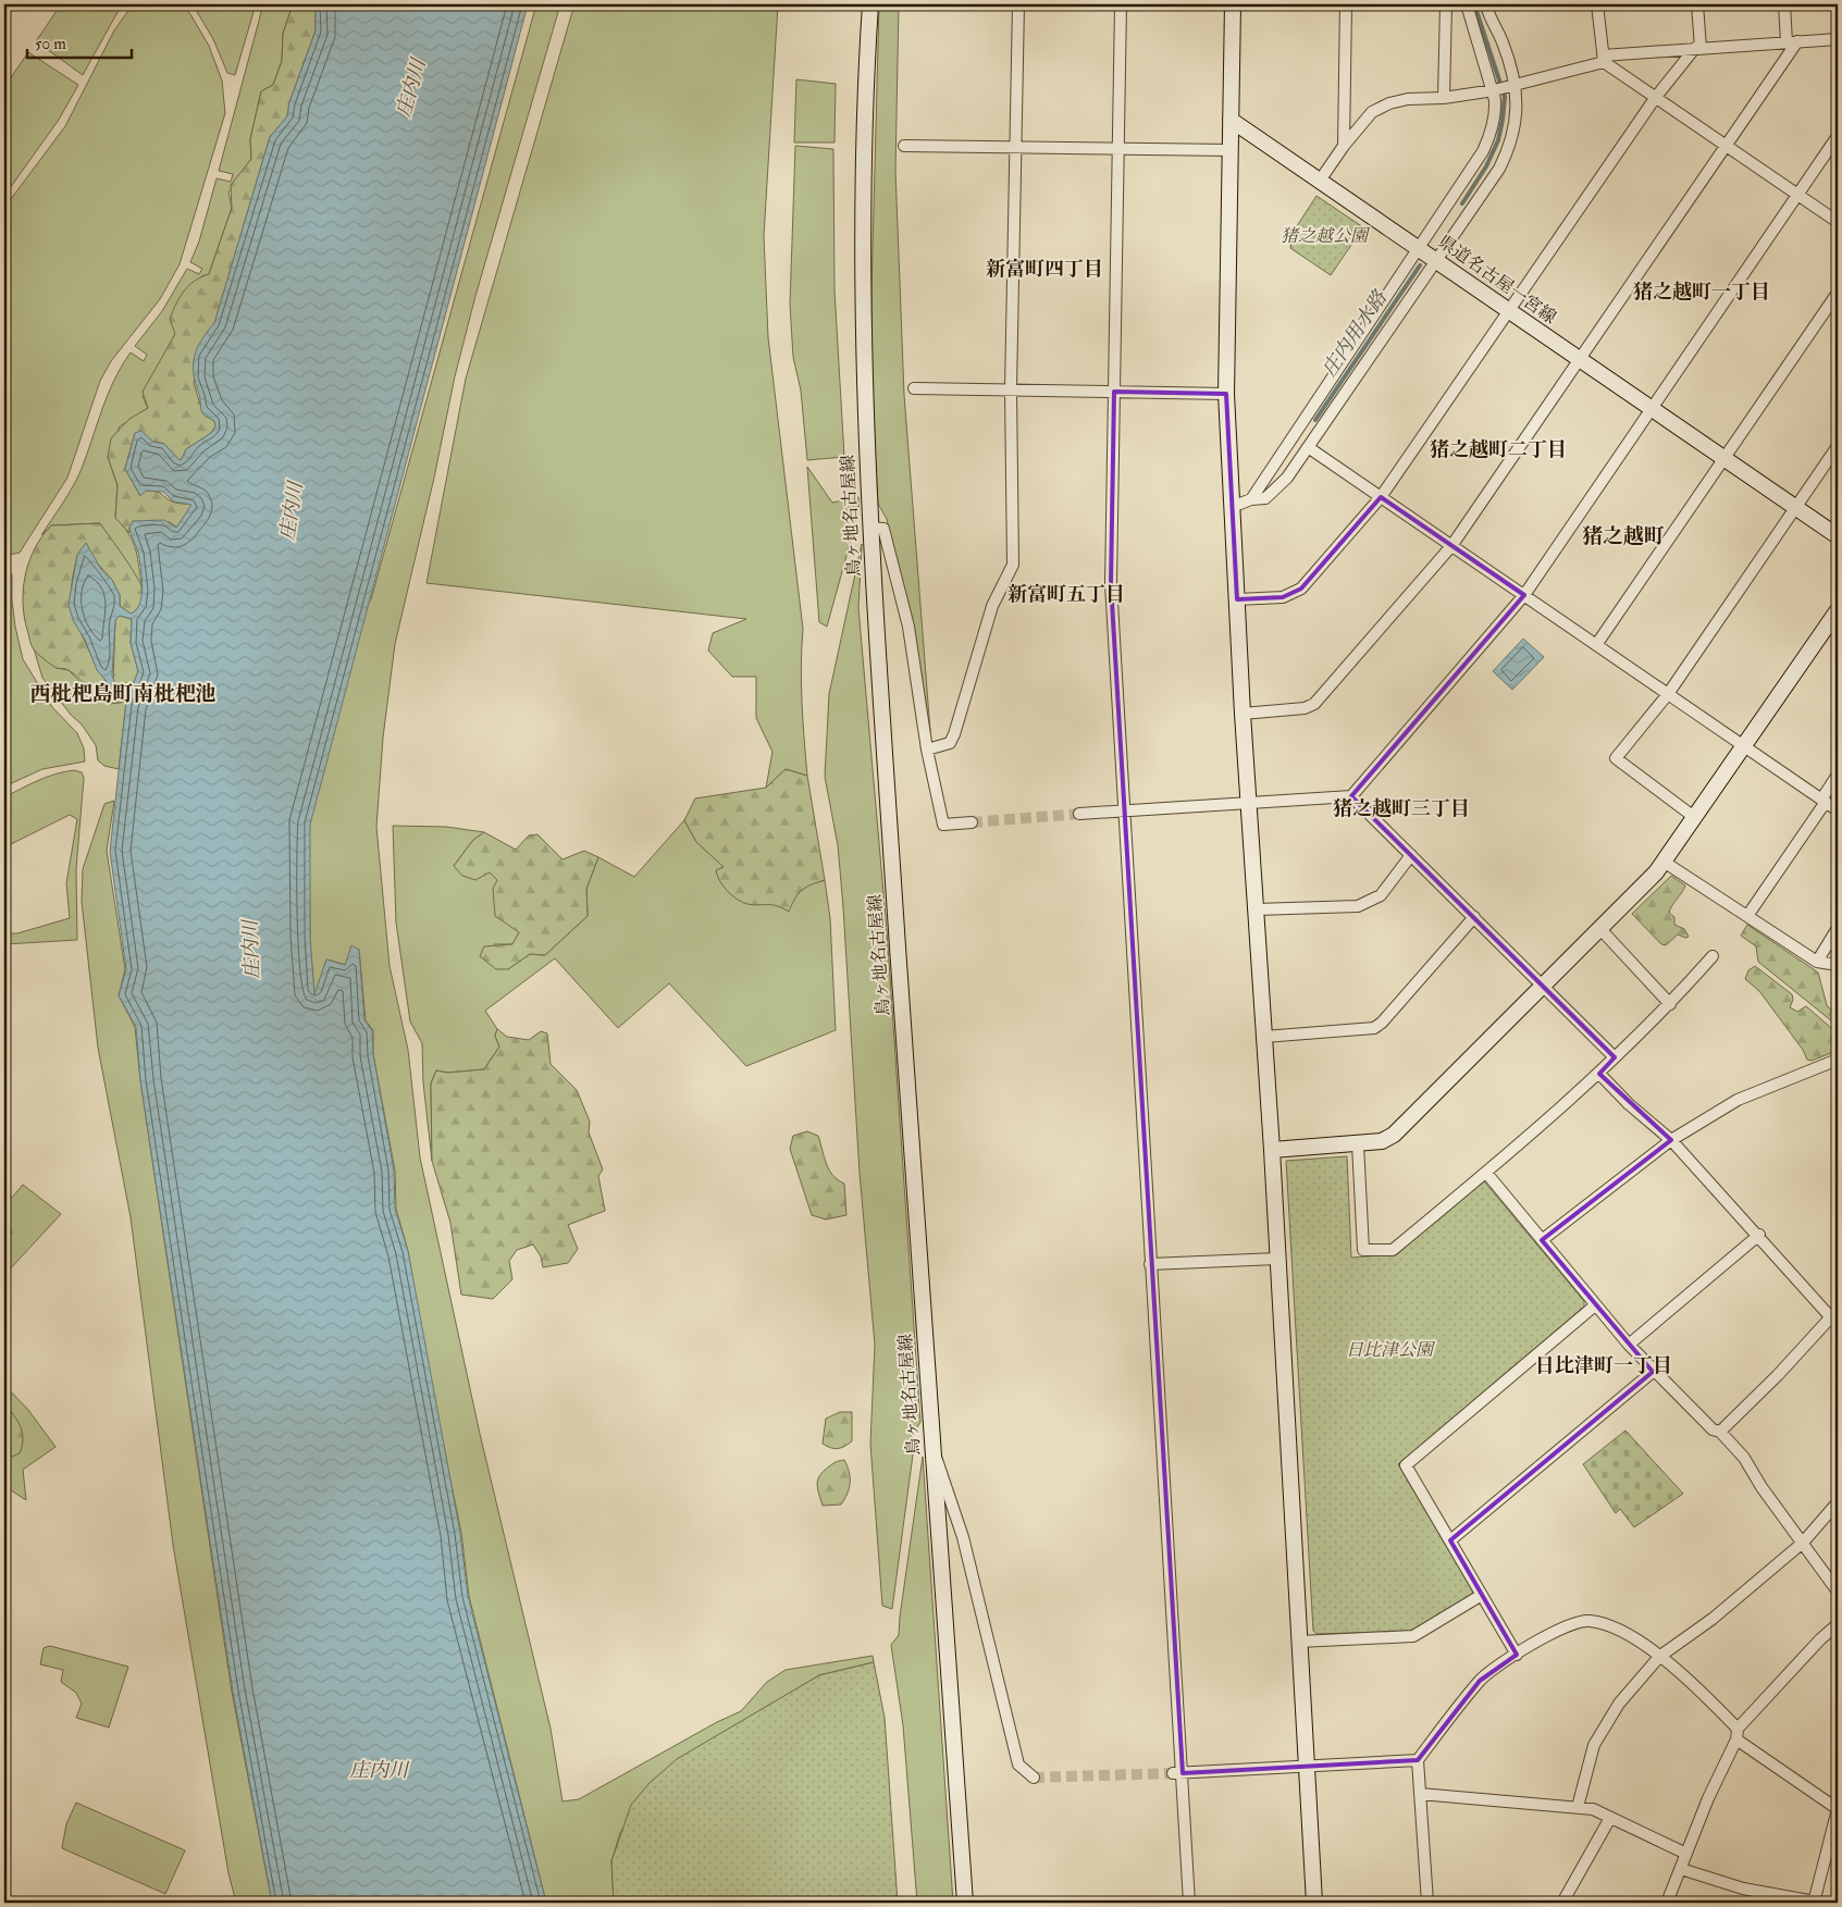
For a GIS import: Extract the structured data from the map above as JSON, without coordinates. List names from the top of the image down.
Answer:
{
  "streets": {
    "main road": ["県道名古屋一宮線", "鳥ヶ地名古屋線"]
  },
  "districts": [
    "新富町四丁目",
    "猪之越町一丁目",
    "猪之越町二丁目",
    "猪之越町",
    "新富町五丁目",
    "西枇杷島町南枇杷池",
    "猪之越町三丁目",
    "日比津町一丁目"
  ],
  "water": ["庄内川", "庄内用水路"],
  "parks": ["猪之越公園", "日比津公園"],
  "scale_bar": "50 m"
}
